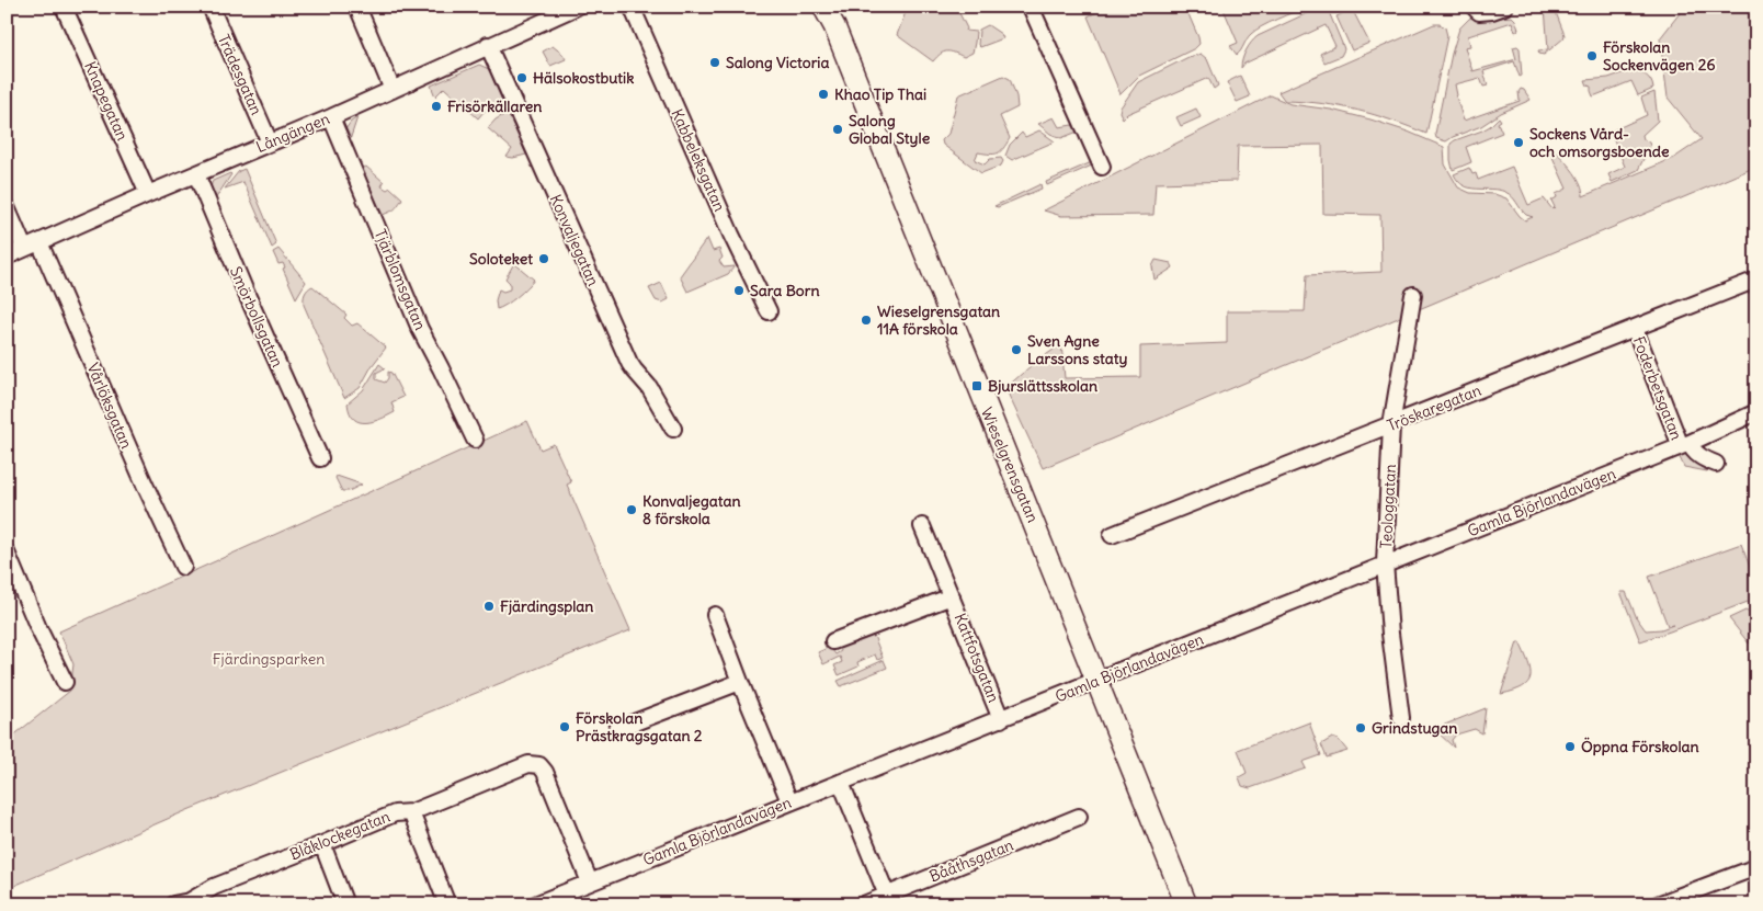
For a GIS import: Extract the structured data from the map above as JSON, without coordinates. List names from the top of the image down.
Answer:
{
  "streets": {
    "street": [
      "Trädesgatan",
      "Knapegatan",
      "Långängen",
      "Kabbeleksgatan",
      "Konvaljegatan",
      "Tjärblomsgatan",
      "Smörbollsgatan",
      "Foderbetsgatan",
      "Vårlöksgatan",
      "Tröskaregatan",
      "Wieselgrensgatan",
      "Gamla Björlandavägen",
      "Teologgatan",
      "Kattfotsgatan",
      "Blåklockegatan",
      "Bååthsgatan"
    ]
  },
  "crossings": [
    ["Trädesgatan", "Långängen"],
    ["Knapegatan", "Långängen"],
    ["Långängen", "Konvaljegatan"],
    ["Långängen", "Tjärblomsgatan"],
    ["Långängen", "Smörbollsgatan"],
    ["Långängen", "Vårlöksgatan"],
    ["Foderbetsgatan", "Tröskaregatan"],
    ["Foderbetsgatan", "Gamla Björlandavägen"],
    ["Tröskaregatan", "Teologgatan"],
    ["Wieselgrensgatan", "Gamla Björlandavägen"],
    ["Gamla Björlandavägen", "Teologgatan"],
    ["Gamla Björlandavägen", "Kattfotsgatan"],
    ["Gamla Björlandavägen", "Blåklockegatan"]
  ],
  "parks": ["Fjärdingsparken"],
  "places": {
    "other": [
      "Förskolan Sockenvägen 26",
      "Salong Victoria",
      "Hälsokostbutik",
      "Khao Tip Thai",
      "Frisörkällaren",
      "Salong Global Style",
      "Sockens Vård- och omsorgsboende",
      "Soloteket",
      "Sara Born",
      "Wieselgrensgatan 11A förskola",
      "Sven Agne Larssons staty",
      "Konvaljegatan 8 förskola",
      "Fjärdingsplan",
      "Förskolan Prästkragsgatan 2",
      "Grindstugan",
      "Öppna Förskolan"
    ],
    "transit": ["Bjurslättsskolan"]
  }
}
